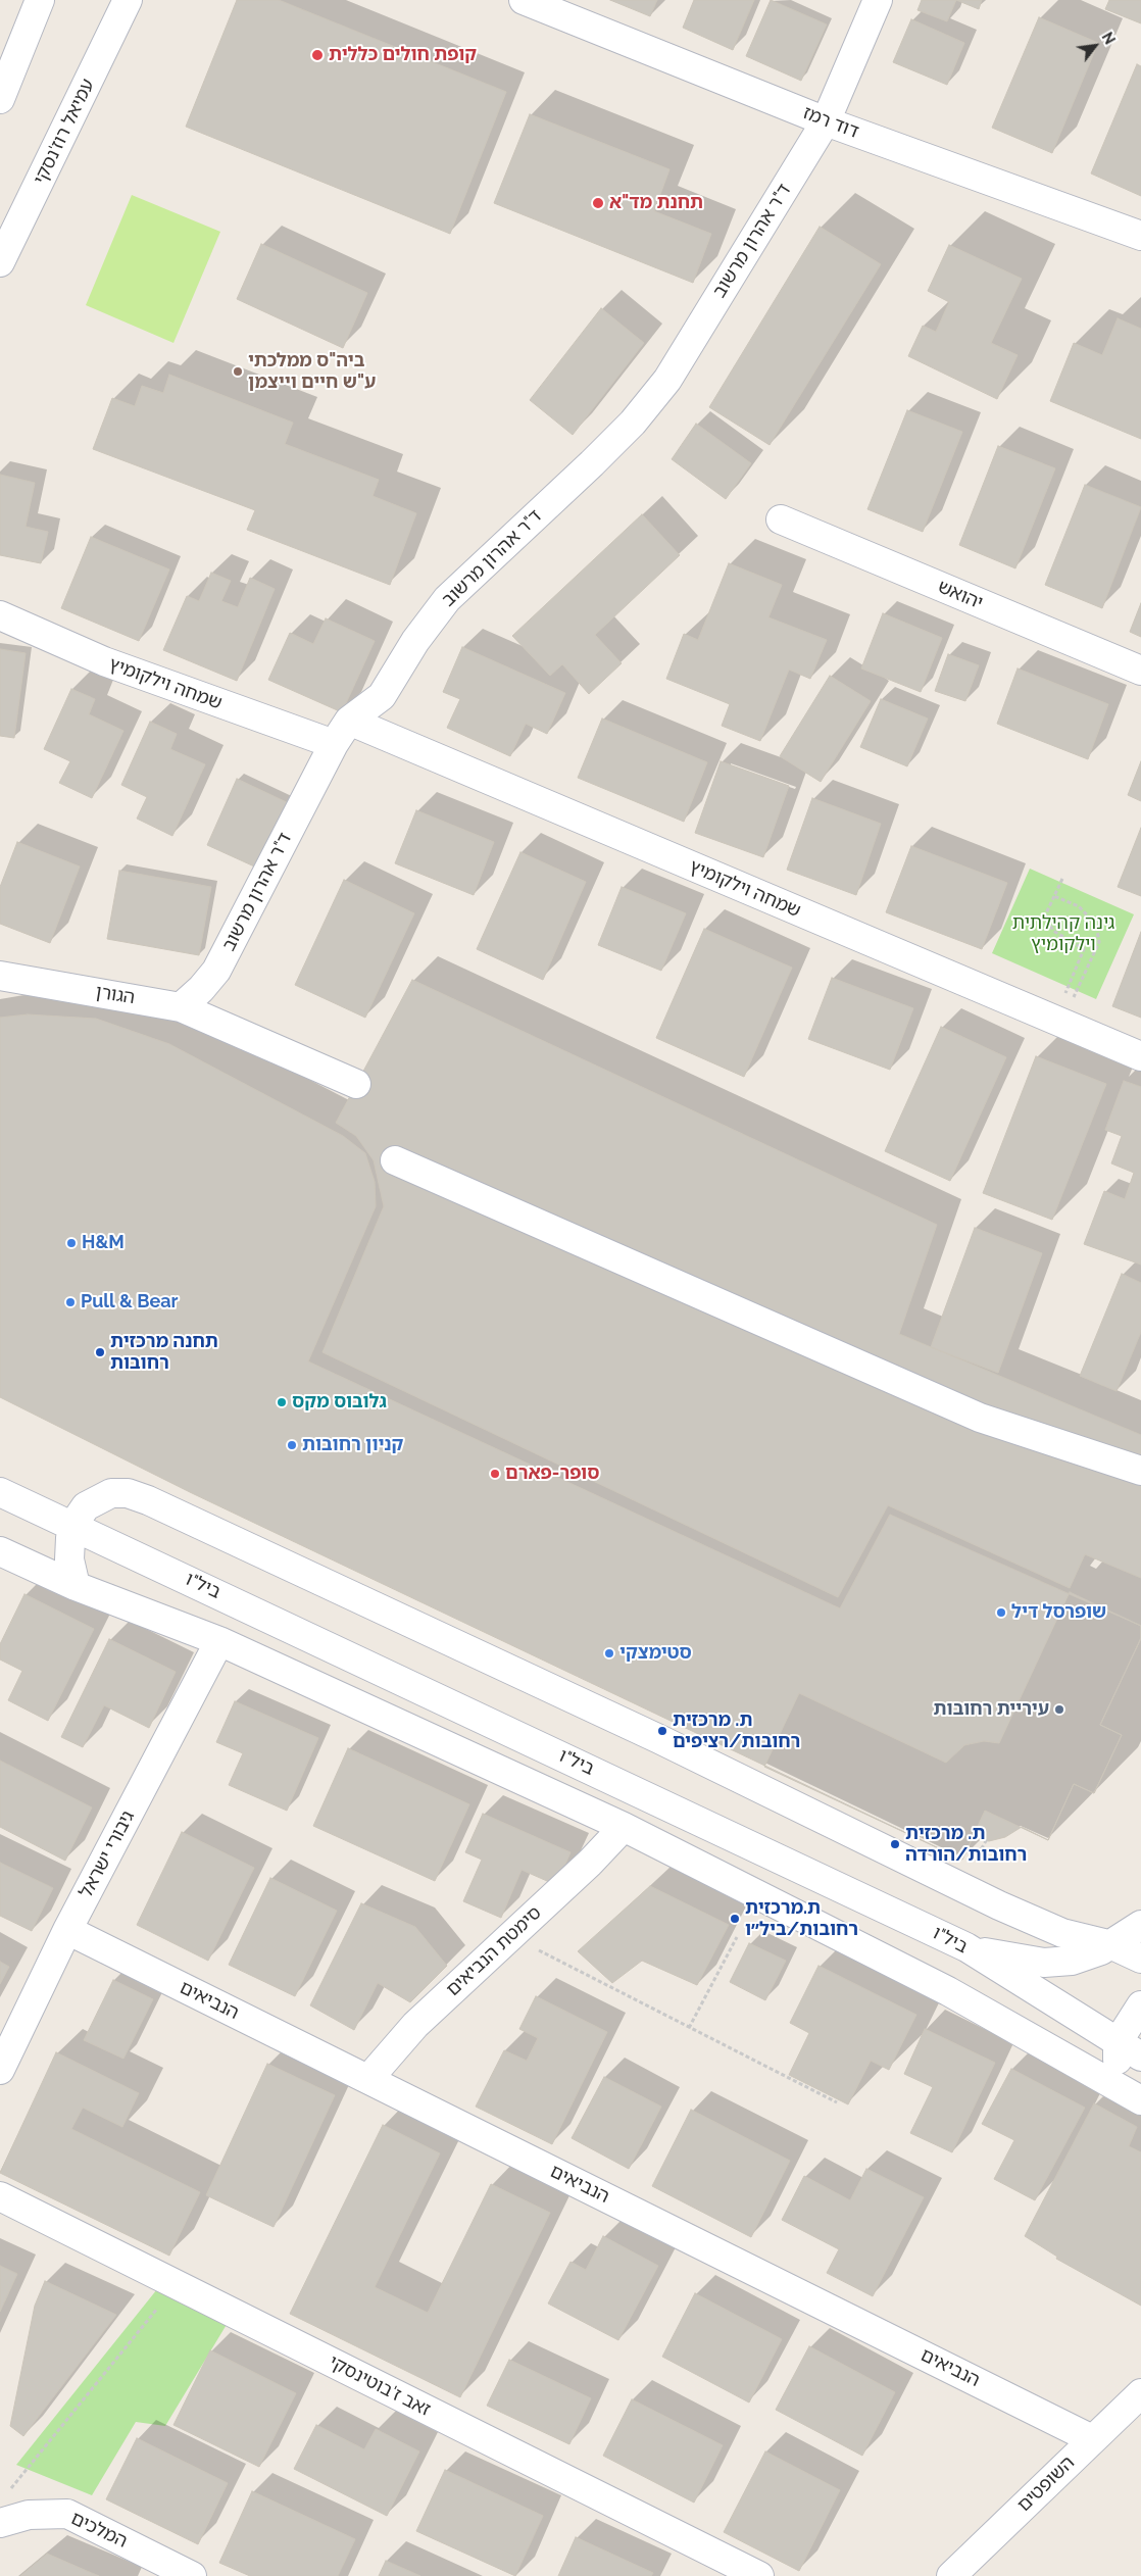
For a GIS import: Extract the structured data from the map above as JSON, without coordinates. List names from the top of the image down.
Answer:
{
  "streets": {
    "street": [
      "דוד רמז",
      "עמיאל רוז'נסקי",
      "ד\"ר אהרון מרשוב",
      "יהואש",
      "שמחה וילקומיץ",
      "הגורן",
      "ביל\"ו",
      "גיבורי ישראל",
      "סימטת הנביאים",
      "הנביאים",
      "זאב ז'בוטינסקי",
      "השופטים",
      "המלכים"
    ]
  },
  "crossings": [
    ["דוד רמז", "ד\"ר אהרון מרשוב"],
    ["ד\"ר אהרון מרשוב", "שמחה וילקומיץ"],
    ["ד\"ר אהרון מרשוב", "הגורן"],
    ["גיבורי ישראל", "הנביאים"],
    ["סימטת הנביאים", "הנביאים"],
    ["הנביאים", "השופטים"]
  ],
  "parks": ["גינה קהילתית וילקומיץ"],
  "places": [
    "קופת חולים כללית",
    "תחנת מד\"א",
    "ביה\"ס ממלכתי ע\"ש חיים וייצמן",
    "H&M",
    "Pull & Bear",
    "תחנה מרכזית רחובות",
    "גלובוס מקס",
    "קניון רחובות",
    "סופר-פארם",
    "שופרסל דיל",
    "סטימצקי",
    "עיריית רחובות",
    "ת. מרכזית רחובות/רציפים",
    "ת. מרכזית רחובות/הורדה",
    "ת.מרכזית רחובות/ביל״ו"
  ],
  "north": "top right"
}
